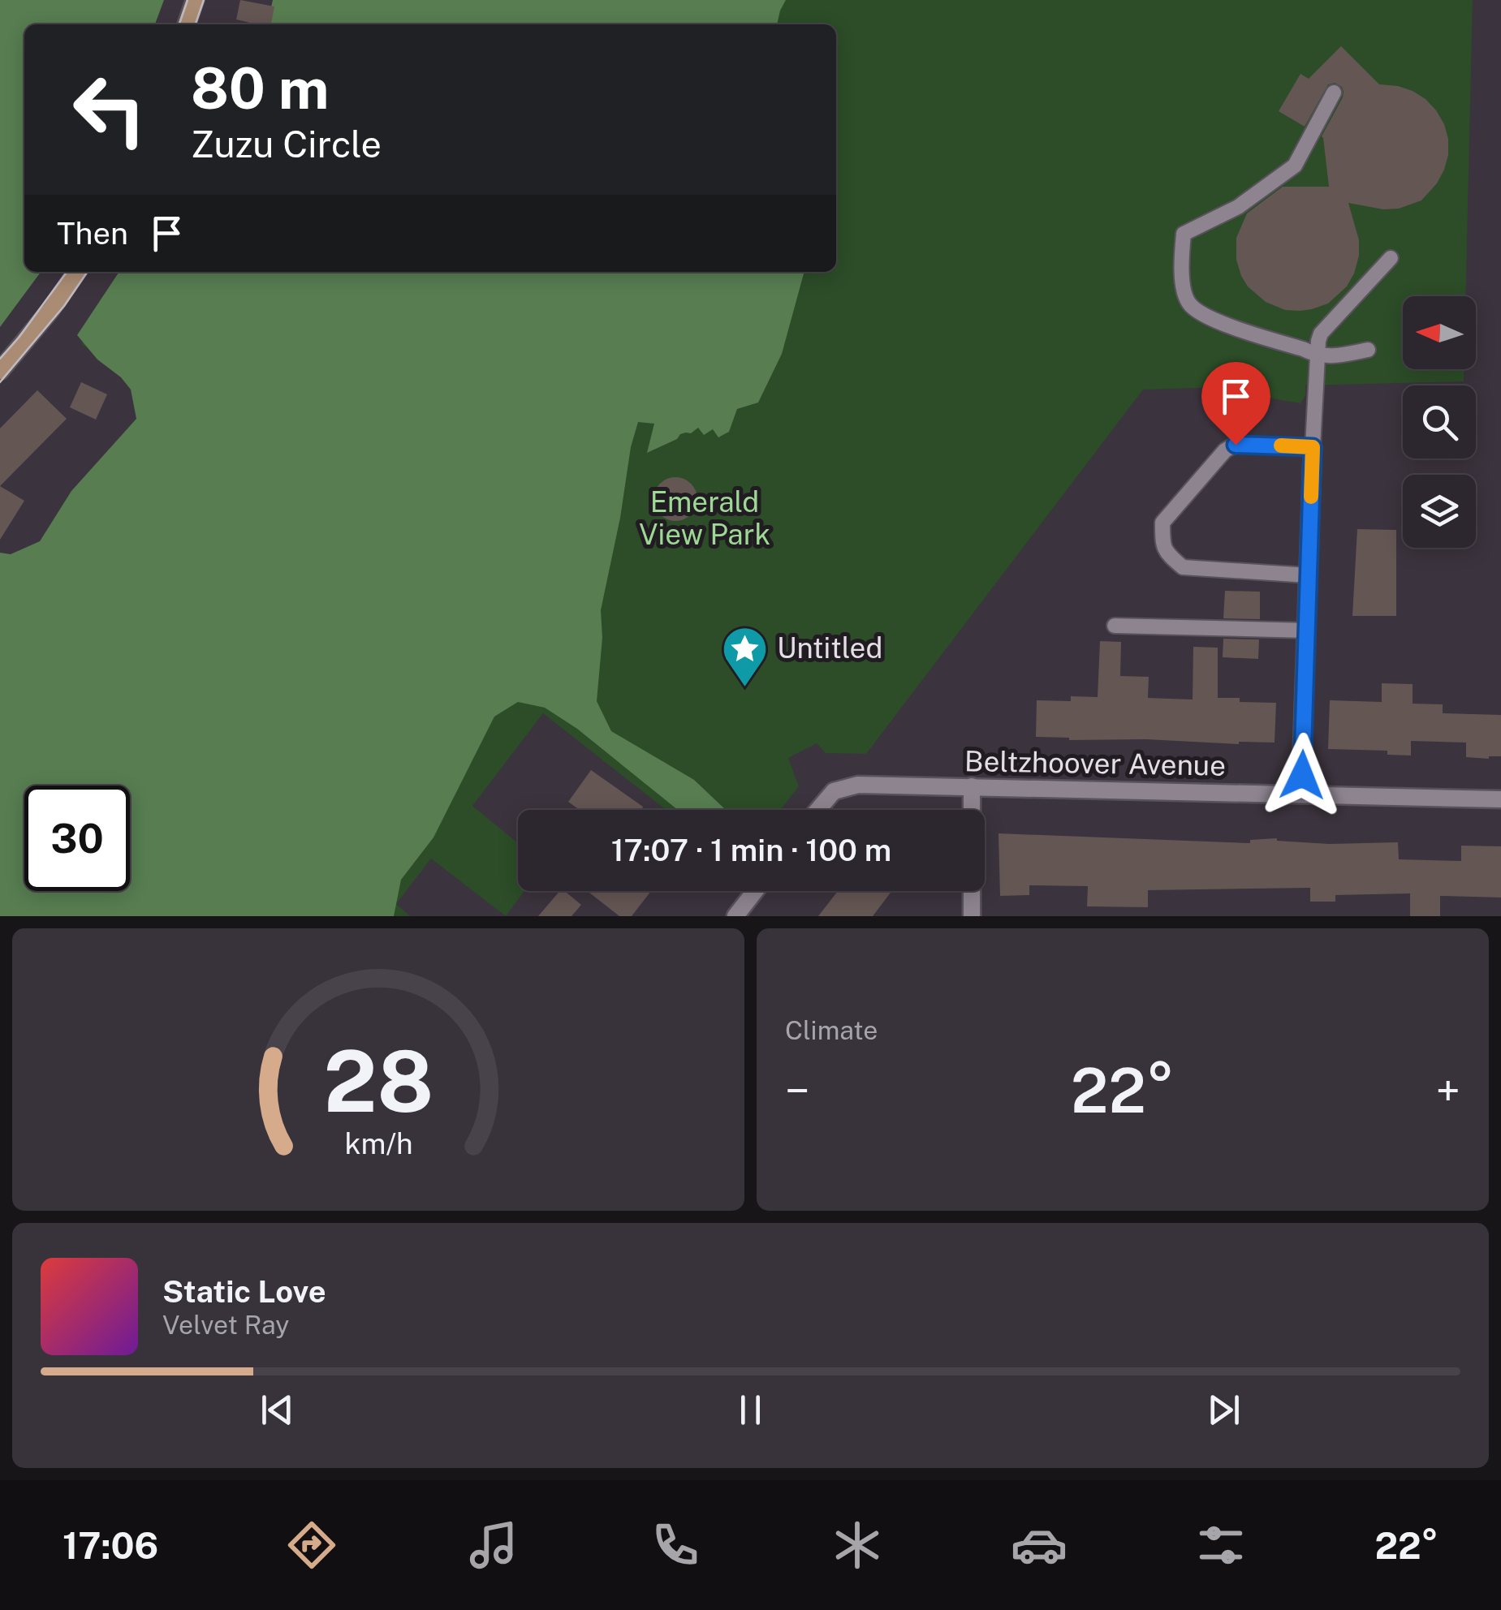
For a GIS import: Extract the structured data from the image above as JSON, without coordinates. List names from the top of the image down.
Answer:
{
  "streets": {
    "street": ["Beltzhoover Avenue"]
  },
  "parks": ["Emerald View Park"],
  "places": {
    "place": ["Untitled"]
  },
  "north": "left",
  "page": {
    "turn": ["80 m", "Zuzu Circle"],
    "then": "Then",
    "limit": "30",
    "trip": "17:07 · 1 min · 100 m",
    "tile": "Climate",
    "heat": ["−", "22°", "+"],
    "song": ["Static Love", "Velvet Ray"],
    "tabs": ["17:06", "22°"],
    "gauge": ["28", "km/h"]
  }
}
